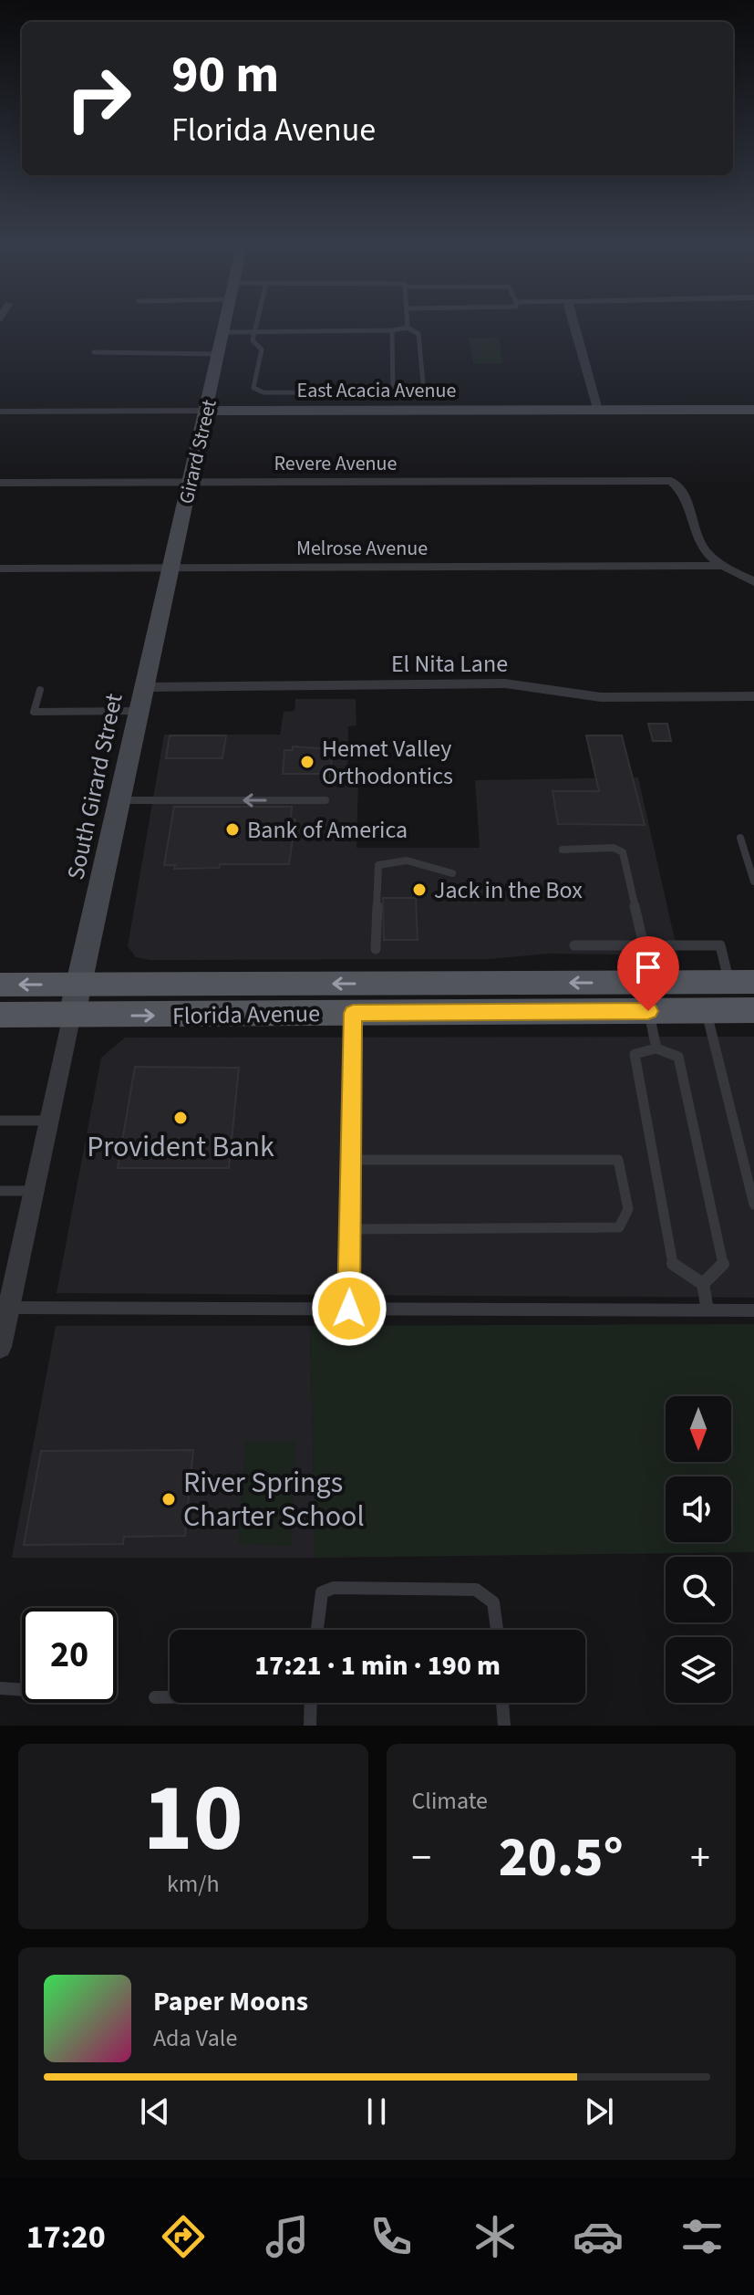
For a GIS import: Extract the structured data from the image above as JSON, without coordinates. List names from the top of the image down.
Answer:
{
  "streets": {
    "main road": ["Florida Avenue"],
    "street": [
      "East Acacia Avenue",
      "Girard Street",
      "Revere Avenue",
      "Melrose Avenue",
      "El Nita Lane",
      "South Girard Street"
    ]
  },
  "crossings": [
    ["East Acacia Avenue", "Girard Street"],
    ["Girard Street", "Revere Avenue"],
    ["Girard Street", "Melrose Avenue"],
    ["Girard Street", "South Girard Street"],
    ["Revere Avenue", "Melrose Avenue"],
    ["Melrose Avenue", "South Girard Street"],
    ["El Nita Lane", "South Girard Street"],
    ["South Girard Street", "Florida Avenue"]
  ],
  "places": [
    "Hemet Valley Orthodontics",
    "Bank of America",
    "Jack in the Box",
    "Provident Bank",
    "River Springs Charter School"
  ],
  "north": "bottom",
  "page": {
    "turn": ["90 m", "Florida Avenue"],
    "limit": "20",
    "trip": "17:21 · 1 min · 190 m",
    "tile": [
      ["10", "km/h"],
      "Climate"
    ],
    "heat": ["−", "20.5°", "+"],
    "song": ["Paper Moons", "Ada Vale"],
    "tabs": "17:20"
  }
}
